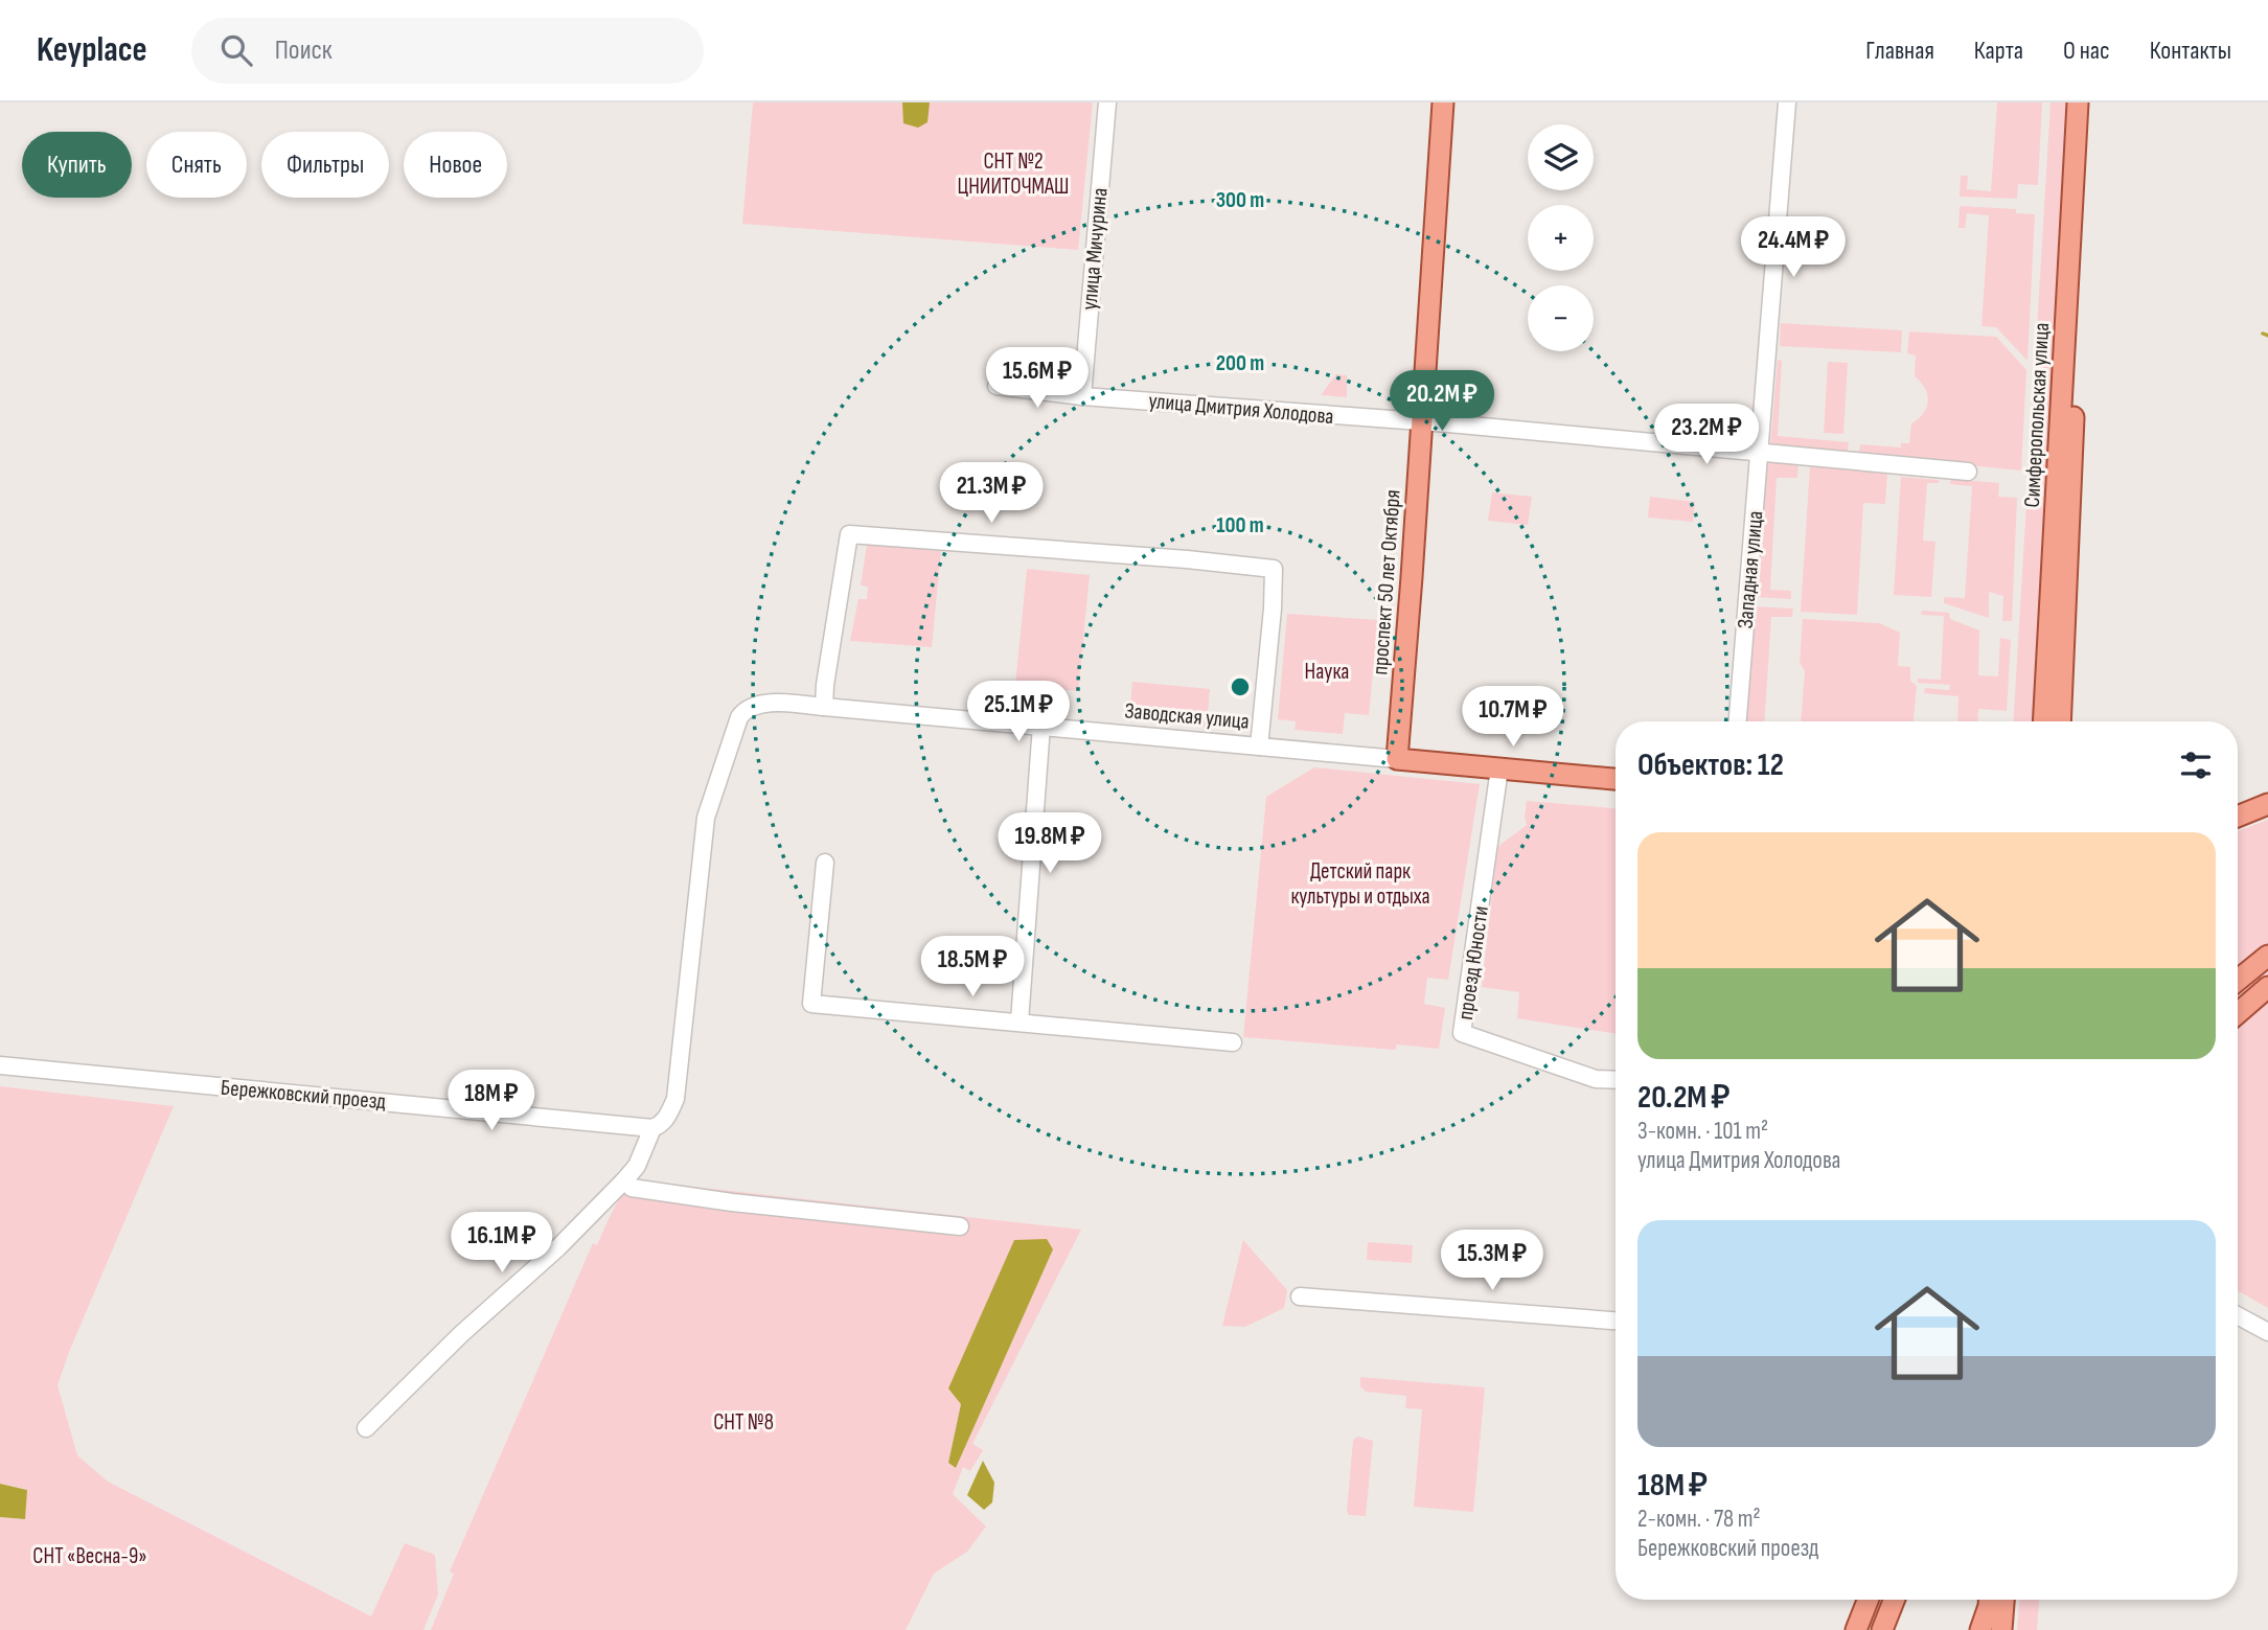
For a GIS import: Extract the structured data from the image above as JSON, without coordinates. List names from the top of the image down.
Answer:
{
  "streets": {
    "main road": ["Симферопольская улица", "проспект 50 лет Октября", "Заводская улица"],
    "street": [
      "улица Мичурина",
      "улица Дмитрия Холодова",
      "Западная улица",
      "проезд Юности",
      "Бережковский проезд"
    ]
  },
  "crossings": [
    ["улица Мичурина", "улица Дмитрия Холодова"],
    ["улица Дмитрия Холодова", "Западная улица"],
    ["улица Дмитрия Холодова", "проспект 50 лет Октября"],
    ["проспект 50 лет Октября", "Заводская улица"],
    ["Заводская улица", "проезд Юности"],
    ["Заводская улица", "Бережковский проезд"]
  ],
  "parks": [
    "СНТ №2 ЦНИИТОЧМАШ",
    "Наука",
    "Детский парк культуры и отдыха",
    "СНТ №8",
    "СНТ «Весна-9»"
  ],
  "page": {
    "header": "Keyplace",
    "search": "Поиск",
    "nav": [
      "Главная",
      "Карта",
      "О нас",
      "Контакты"
    ],
    "map_buttons": ["+", "−"],
    "chip": [
      "Купить",
      "Снять",
      "Фильтры",
      "Новое"
    ],
    "price": [
      "24.4M ₽",
      "15.6M ₽",
      "20.2M ₽",
      "23.2M ₽",
      "21.3M ₽",
      "25.1M ₽",
      "10.7M ₽",
      "19.8M ₽",
      "18.5M ₽",
      "18M ₽",
      "16.1M ₽",
      "15.3M ₽"
    ],
    "heading": "Объектов: 12",
    "list": [
      {
        "name": "20.2M ₽",
        "note": "3-комн. · 101 m² · улица Дмитрия Холодова"
      },
      {
        "name": "18M ₽",
        "note": "2-комн. · 78 m² · Бережковский проезд"
      }
    ]
  },
  "rings": ["300 m", "200 m", "100 m"]
}
